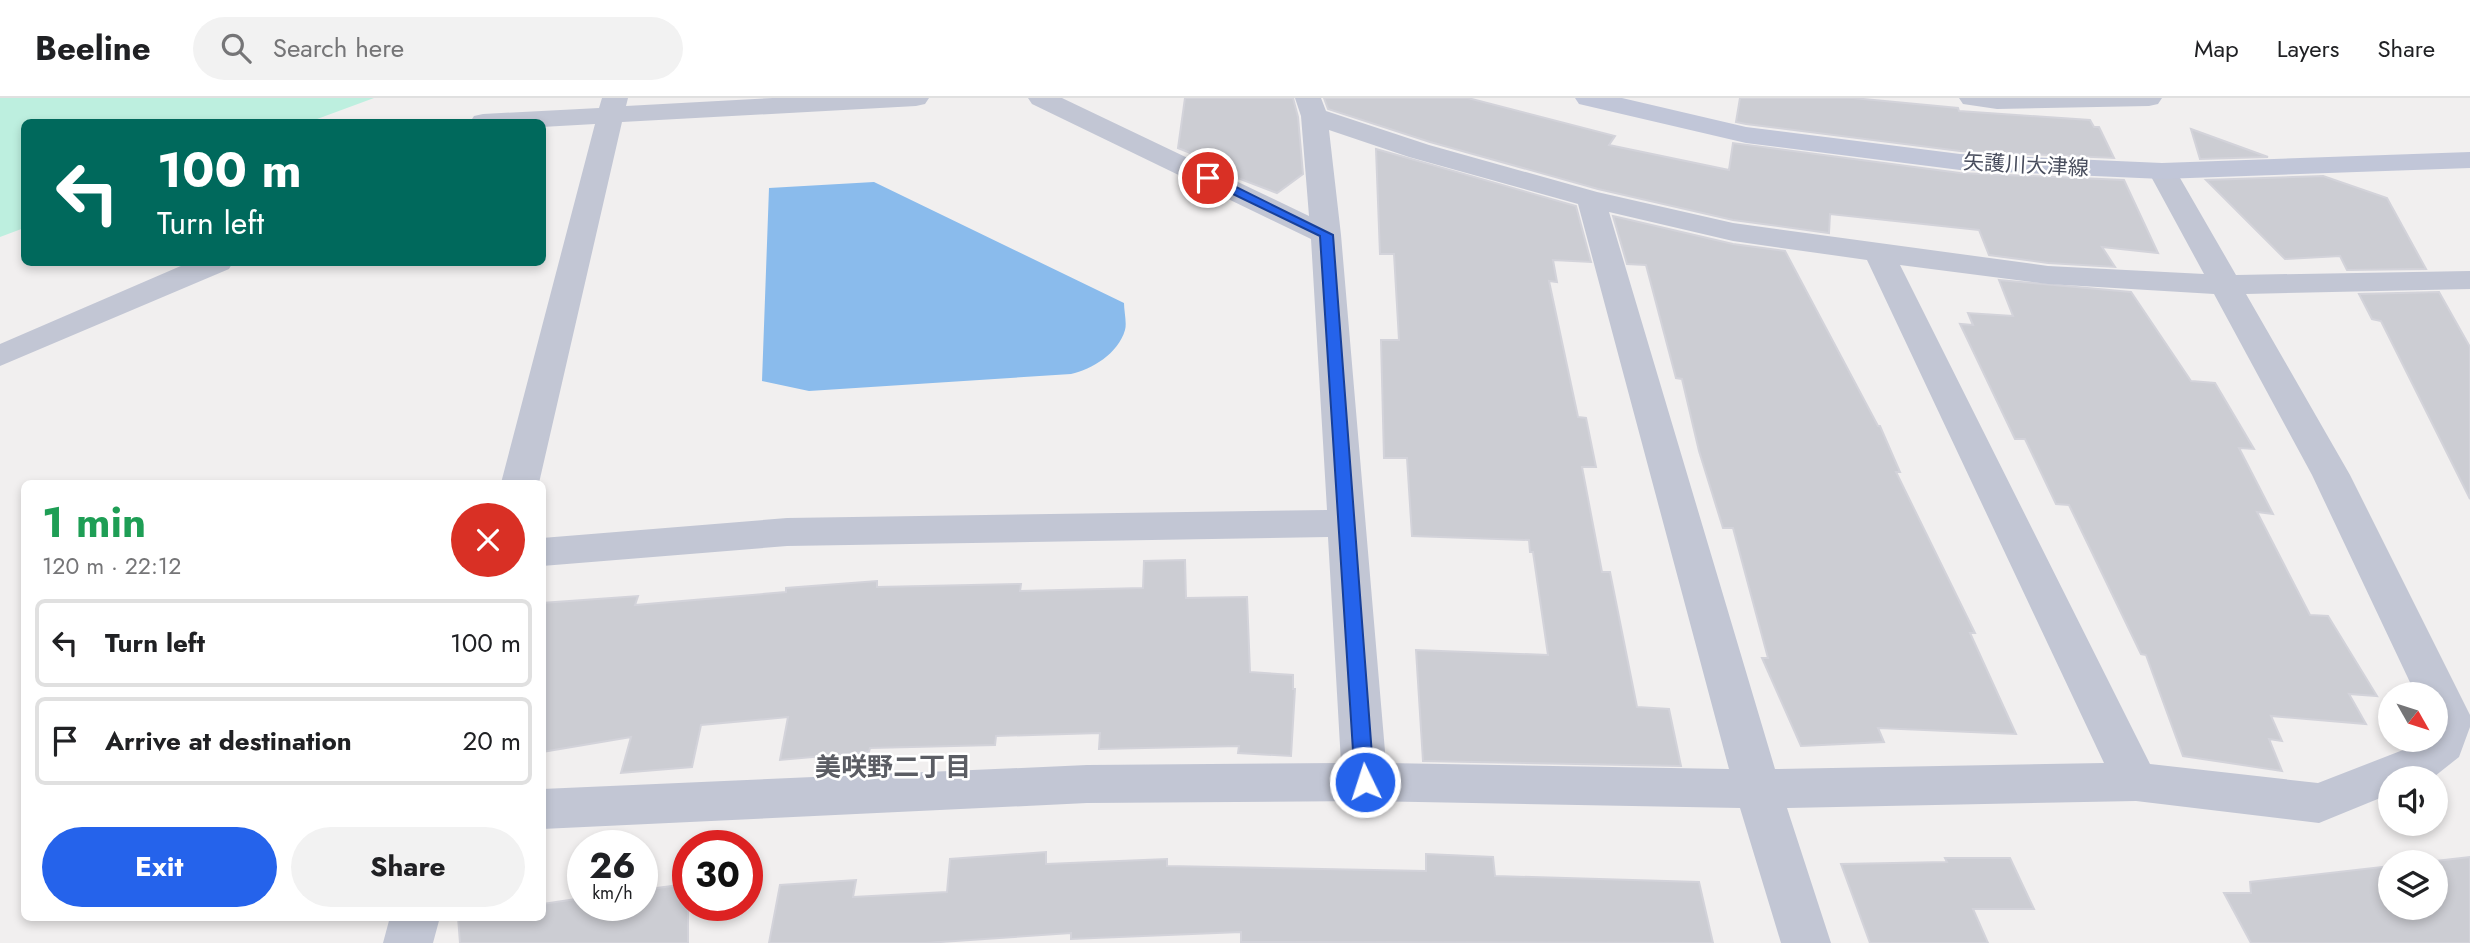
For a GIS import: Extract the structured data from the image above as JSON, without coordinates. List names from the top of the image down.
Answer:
{
  "streets": {
    "main road": ["矢護川大津線"]
  },
  "districts": ["美咲野二丁目"],
  "north": "bottom right",
  "page": {
    "header": "Beeline",
    "search": "Search here",
    "nav": ["Map", "Layers", "Share"],
    "turn": ["100 m", "Turn left"],
    "heading": ["1 min", "120 m · 22:12"],
    "list": [
      {
        "name": "Turn left",
        "value": "100 m"
      },
      {
        "name": "Arrive at destination",
        "value": "20 m"
      }
    ],
    "buttons": ["Exit", "Share"],
    "speed": "26 km/h",
    "limit": "30"
  }
}
